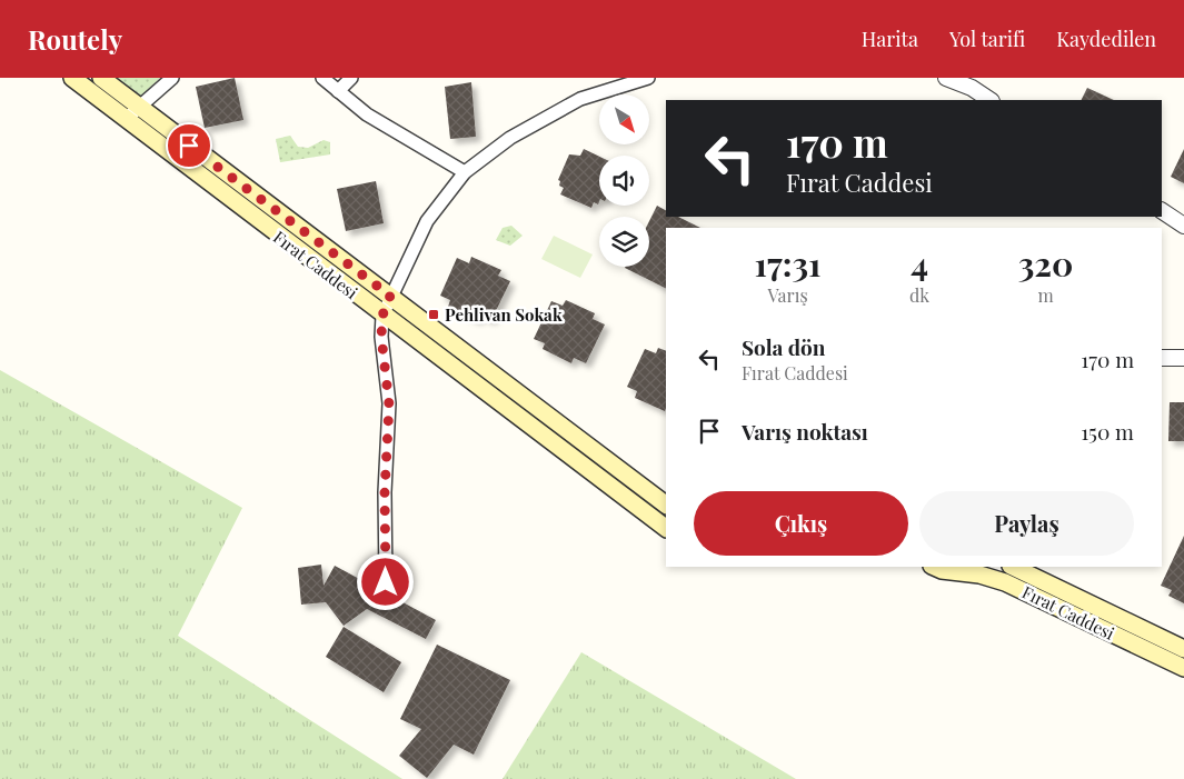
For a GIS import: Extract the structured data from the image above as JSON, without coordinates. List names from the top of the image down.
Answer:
{
  "streets": {
    "main road": ["Fırat Caddesi"]
  },
  "places": {
    "transit": ["Pehlivan Sokak"]
  },
  "north": "bottom right",
  "page": {
    "header": "Routely",
    "nav": ["Harita", "Yol tarifi", "Kaydedilen"],
    "turn": ["170 m", "Fırat Caddesi"],
    "eta": [
      "17:31",
      "Varış",
      "4",
      "dk",
      "320",
      "m"
    ],
    "list": [
      {
        "name": "Sola dön",
        "note": "Fırat Caddesi",
        "value": "170 m"
      },
      {
        "name": "Varış noktası",
        "value": "150 m"
      }
    ],
    "buttons": ["Çıkış", "Paylaş"]
  }
}
